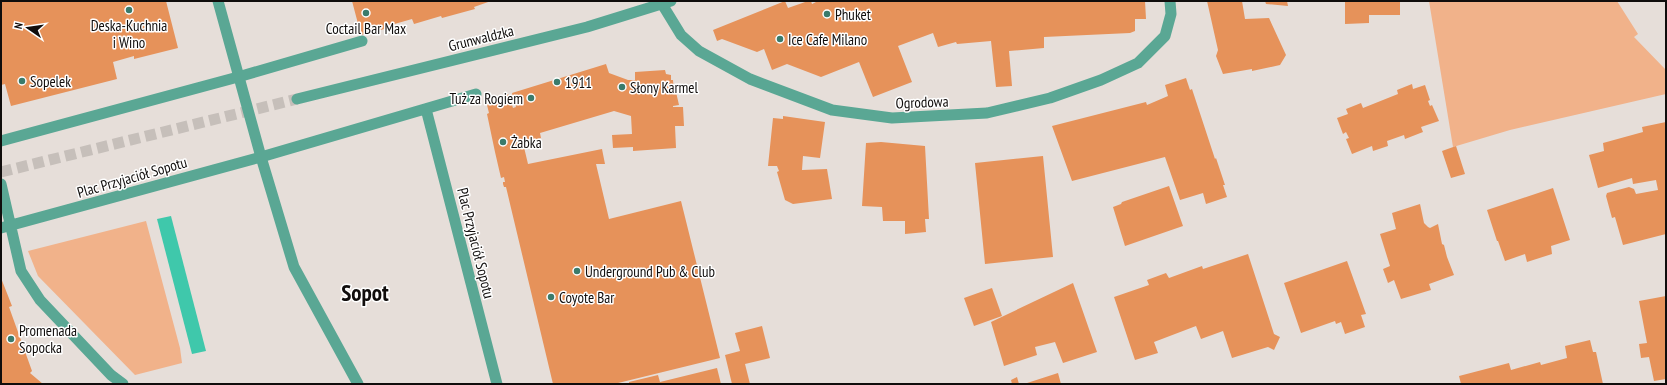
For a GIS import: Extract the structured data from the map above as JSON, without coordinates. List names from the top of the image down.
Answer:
{
  "streets": {
    "street": ["Grunwaldzka", "Ogrodowa", "Plac Przyjaciół Sopotu"]
  },
  "crossings": [
    ["Grunwaldzka", "Ogrodowa"]
  ],
  "districts": ["Sopot"],
  "places": [
    "Deska-Kuchnia i Wino",
    "Coctail Bar Max",
    "Phuket",
    "Ice Cafe Milano",
    "Sopelek",
    "1911",
    "Słony Karmel",
    "Tuż za Rogiem",
    "Żabka",
    "Underground Pub & Club",
    "Coyote Bar",
    "Promenada Sopocka"
  ],
  "north": "left"
}
